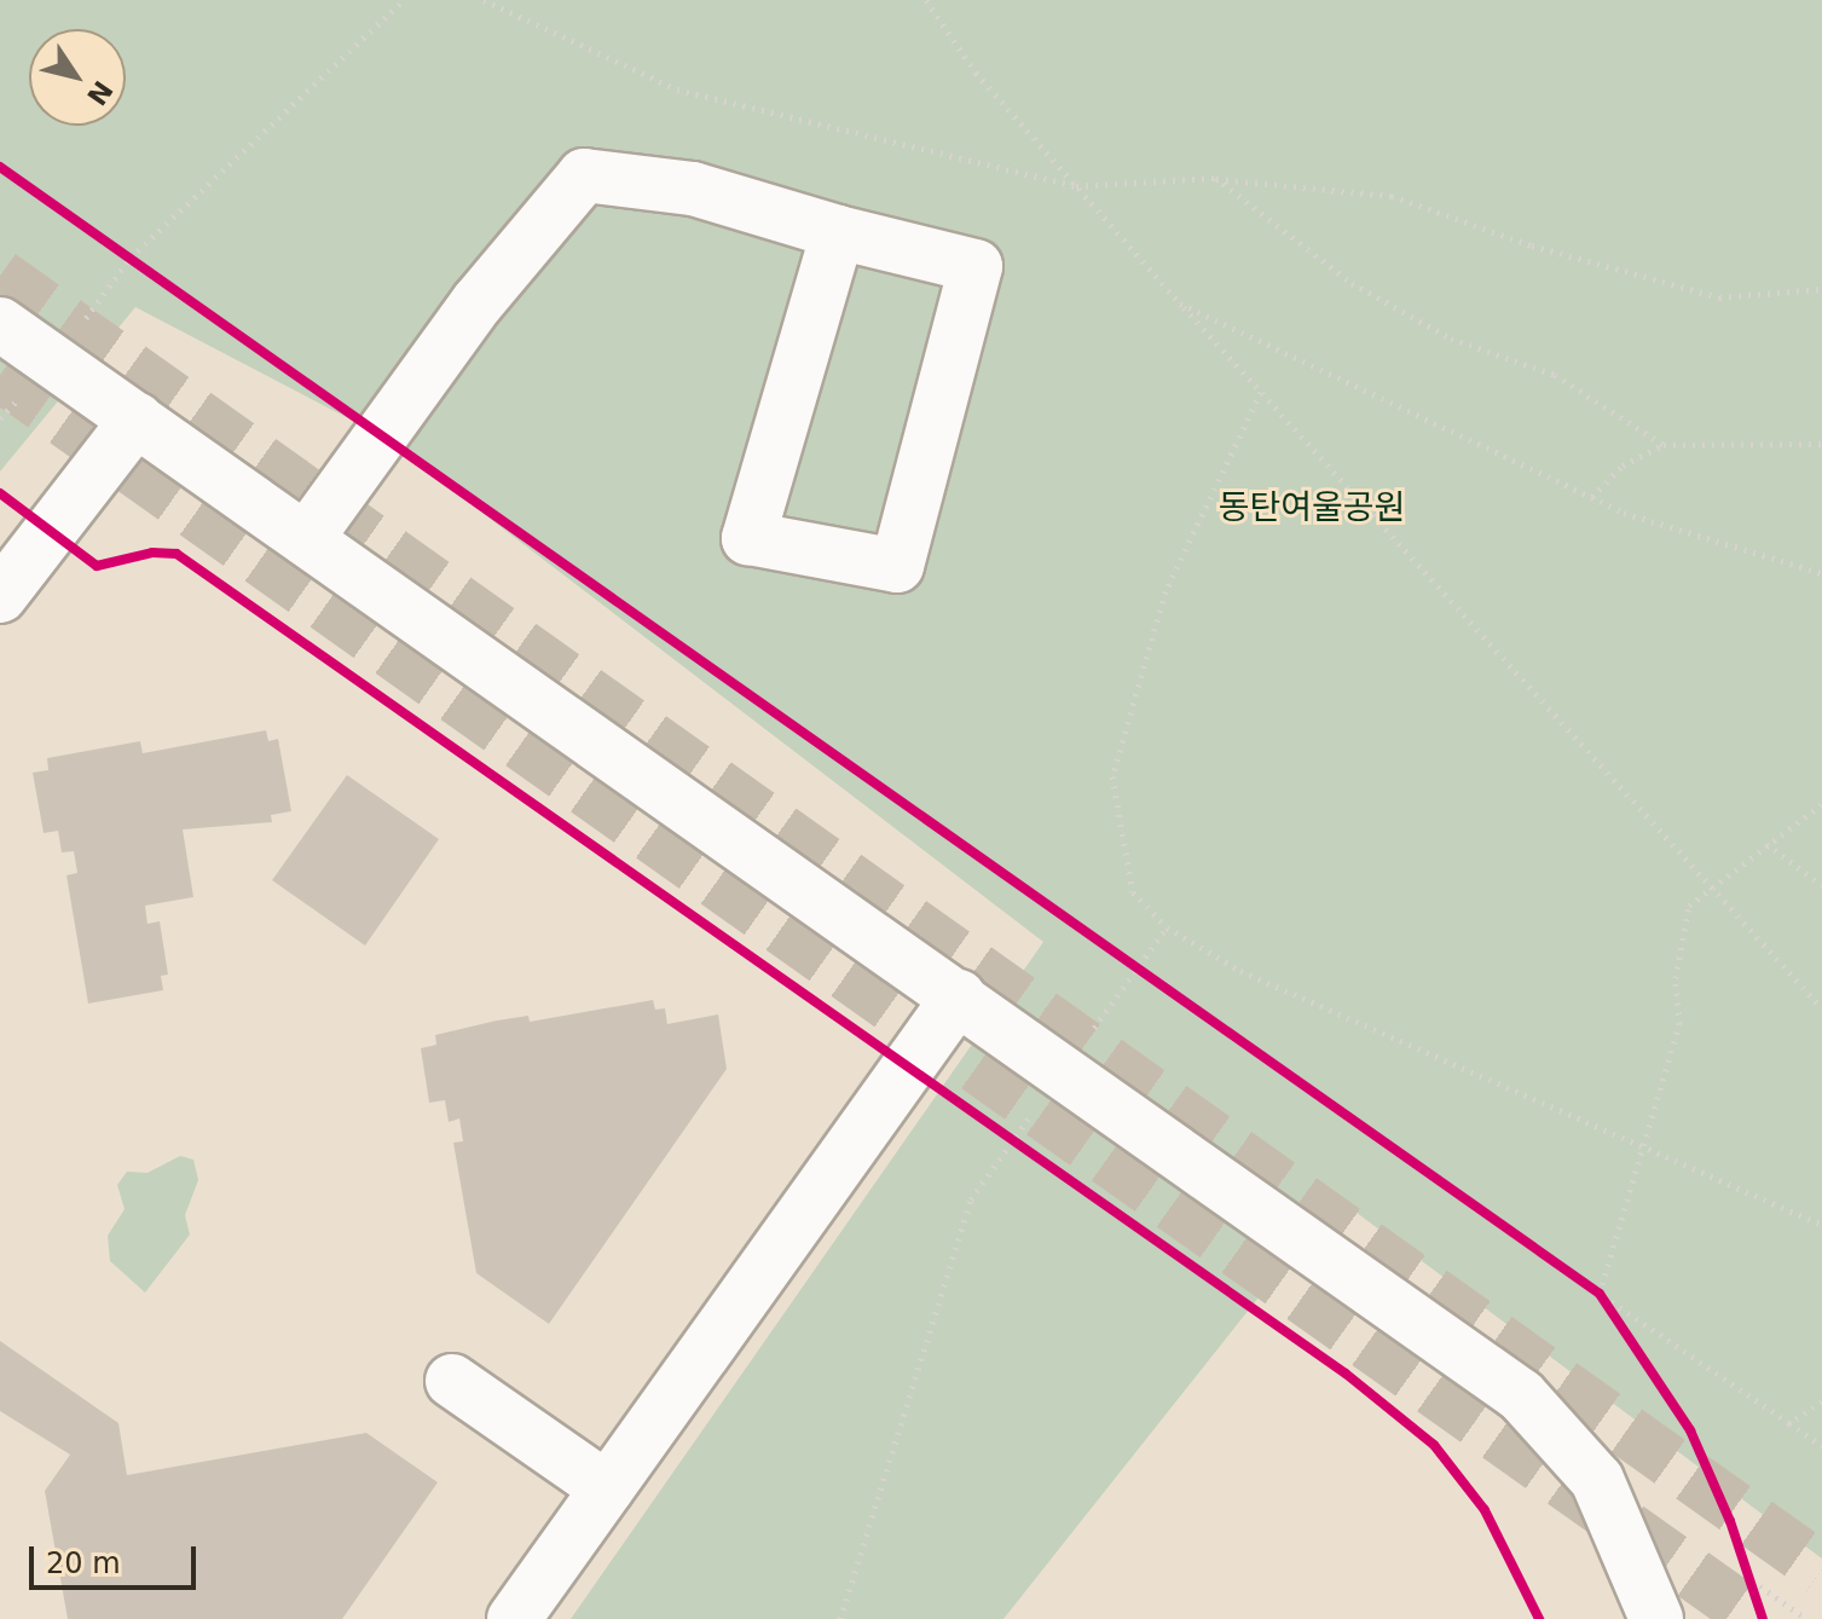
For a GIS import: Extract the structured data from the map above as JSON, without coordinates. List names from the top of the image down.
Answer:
{
  "parks": ["동탄여울공원"],
  "scale_bar": "20 m",
  "north": "bottom right"
}
